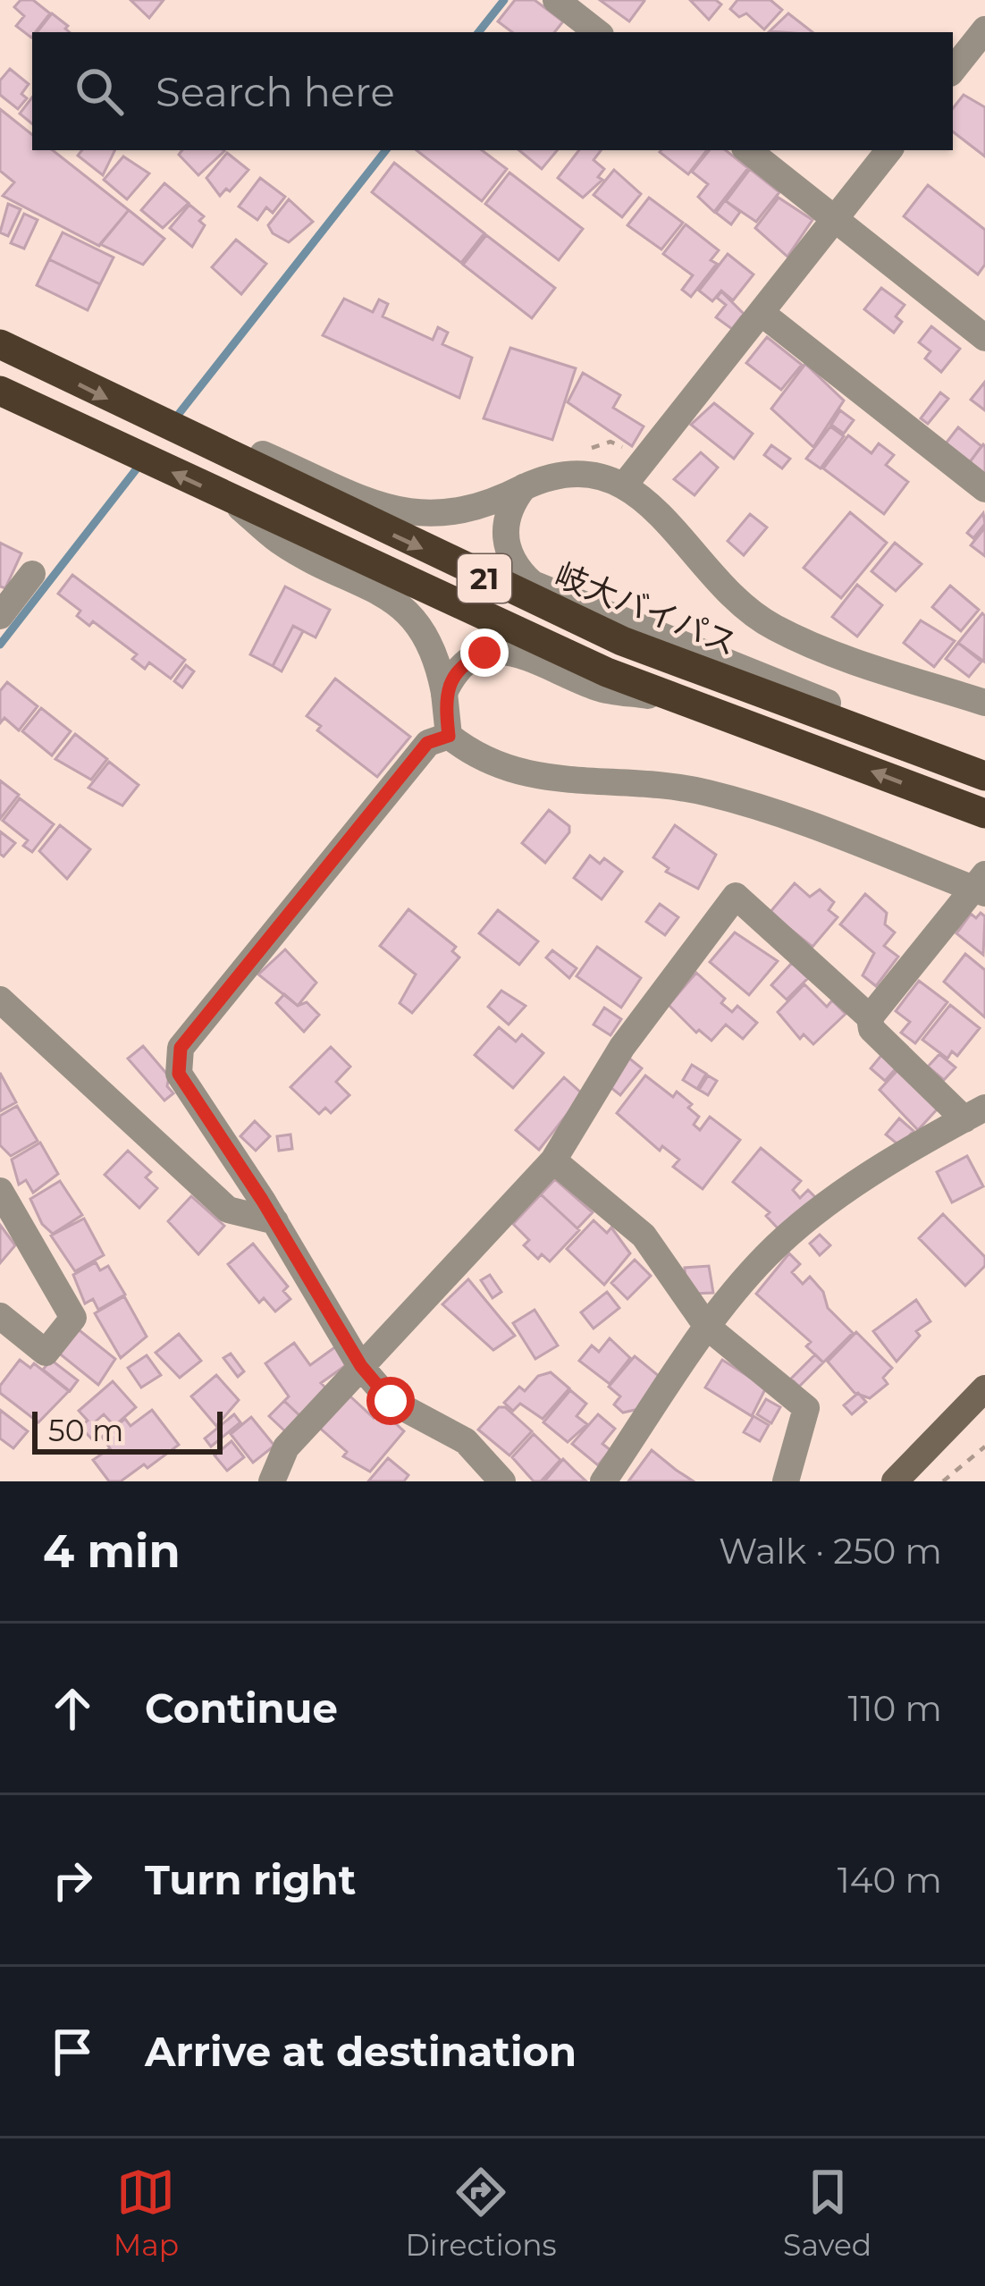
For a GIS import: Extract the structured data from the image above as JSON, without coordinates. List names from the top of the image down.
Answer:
{
  "streets": {
    "highway": ["21", "岐大バイパス"]
  },
  "scale_bar": "50 m",
  "page": {
    "search": "Search here",
    "scale": "50 m",
    "heading": ["4 min", "Walk · 250 m"],
    "list": [
      ["Continue", "110 m"],
      ["Turn right", "140 m"],
      "Arrive at destination"
    ],
    "nav": ["Map", "Directions", "Saved"]
  }
}
